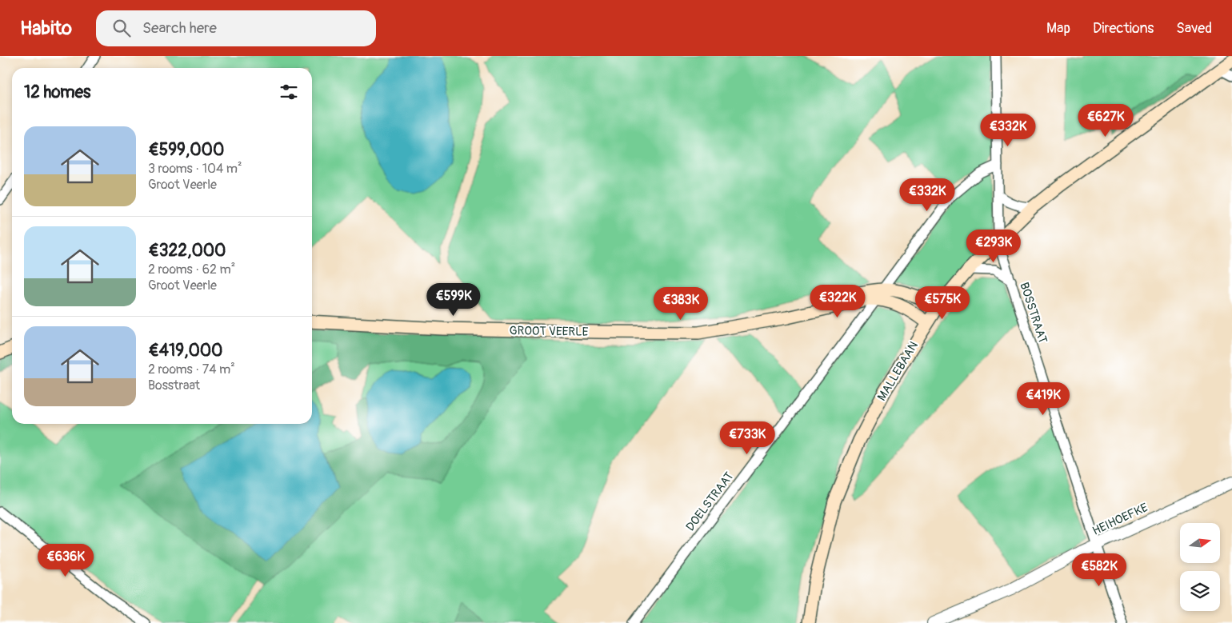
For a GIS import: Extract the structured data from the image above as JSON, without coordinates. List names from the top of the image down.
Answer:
{
  "streets": {
    "main road": ["GROOT VEERLE", "MALLEBAAN"],
    "street": ["BOSSTRAAT", "DOELSTRAAT", "HEIHOEFKE"]
  },
  "crossings": [
    ["BOSSTRAAT", "MALLEBAAN"],
    ["BOSSTRAAT", "DOELSTRAAT"],
    ["BOSSTRAAT", "HEIHOEFKE"],
    ["GROOT VEERLE", "MALLEBAAN"],
    ["GROOT VEERLE", "DOELSTRAAT"]
  ],
  "north": "right",
  "page": {
    "header": "Habito",
    "search": "Search here",
    "nav": ["Map", "Directions", "Saved"],
    "heading": "12 homes",
    "price": [
      "€627K",
      "€332K",
      "€332K",
      "€293K",
      "€599K",
      "€322K",
      "€575K",
      "€383K",
      "€419K",
      "€733K",
      "€636K",
      "€582K"
    ],
    "list": [
      {
        "name": "€599,000",
        "note": "3 rooms · 104 m² · Groot Veerle"
      },
      {
        "name": "€322,000",
        "note": "2 rooms · 62 m² · Groot Veerle"
      },
      {
        "name": "€419,000",
        "note": "2 rooms · 74 m² · Bosstraat"
      }
    ]
  }
}
